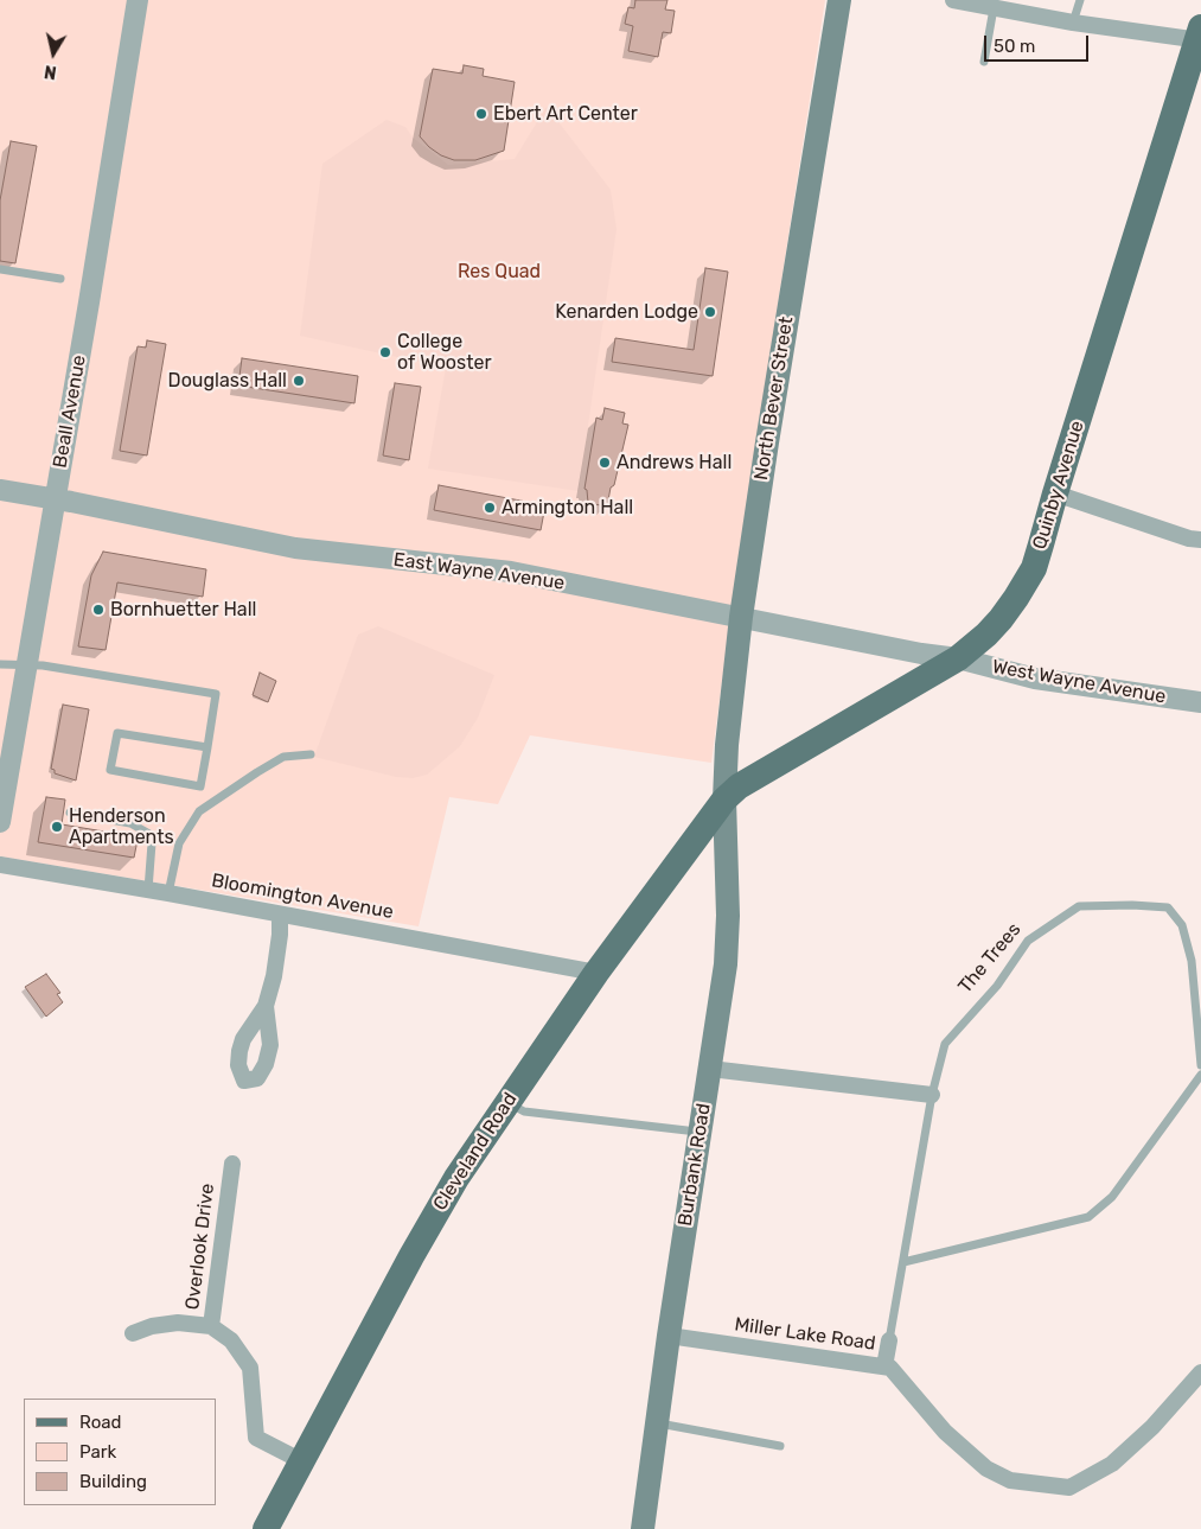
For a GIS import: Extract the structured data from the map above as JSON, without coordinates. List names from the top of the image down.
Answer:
{
  "streets": {
    "main road": [
      "North Bever Street",
      "Quinby Avenue",
      "Cleveland Road",
      "Burbank Road"
    ],
    "street": [
      "Beall Avenue",
      "East Wayne Avenue",
      "West Wayne Avenue",
      "Bloomington Avenue",
      "The Trees",
      "Overlook Drive",
      "Miller Lake Road"
    ]
  },
  "crossings": [
    ["North Bever Street", "Quinby Avenue"],
    ["North Bever Street", "East Wayne Avenue"],
    ["North Bever Street", "Cleveland Road"],
    ["North Bever Street", "Burbank Road"],
    ["Beall Avenue", "East Wayne Avenue"],
    ["Quinby Avenue", "East Wayne Avenue"],
    ["Quinby Avenue", "West Wayne Avenue"],
    ["Quinby Avenue", "Cleveland Road"],
    ["Quinby Avenue", "Burbank Road"],
    ["East Wayne Avenue", "West Wayne Avenue"],
    ["Bloomington Avenue", "Cleveland Road"],
    ["The Trees", "Miller Lake Road"],
    ["Cleveland Road", "Burbank Road"],
    ["Burbank Road", "Miller Lake Road"]
  ],
  "parks": ["Res Quad"],
  "places": [
    "Ebert Art Center",
    "Kenarden Lodge",
    "College of Wooster",
    "Douglass Hall",
    "Andrews Hall",
    "Armington Hall",
    "Bornhuetter Hall",
    "Henderson Apartments"
  ],
  "legend": ["Road", "Park", "Building"],
  "scale_bar": "50 m",
  "north": "bottom"
}
